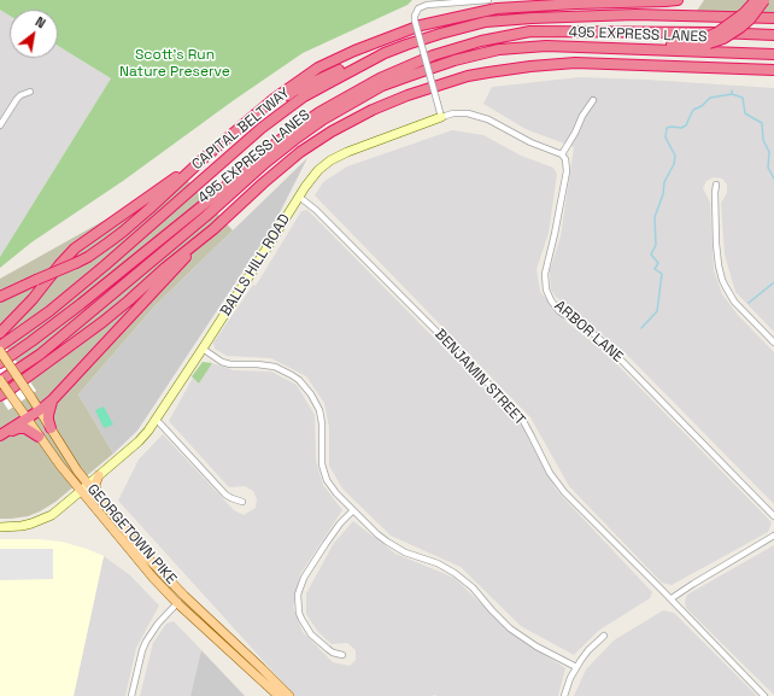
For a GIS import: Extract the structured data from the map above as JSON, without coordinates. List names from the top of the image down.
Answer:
{
  "streets": {
    "highway": ["495 EXPRESS LANES", "CAPITAL BELTWAY"],
    "main road": ["GEORGETOWN PIKE"],
    "street": ["BALLS HILL ROAD", "ARBOR LANE", "BENJAMIN STREET"]
  },
  "crossings": [
    ["495 EXPRESS LANES", "GEORGETOWN PIKE"],
    ["BALLS HILL ROAD", "ARBOR LANE"],
    ["BALLS HILL ROAD", "BENJAMIN STREET"],
    ["BALLS HILL ROAD", "GEORGETOWN PIKE"]
  ],
  "parks": ["Scott's Run Nature Preserve"],
  "north": "top right"
}
